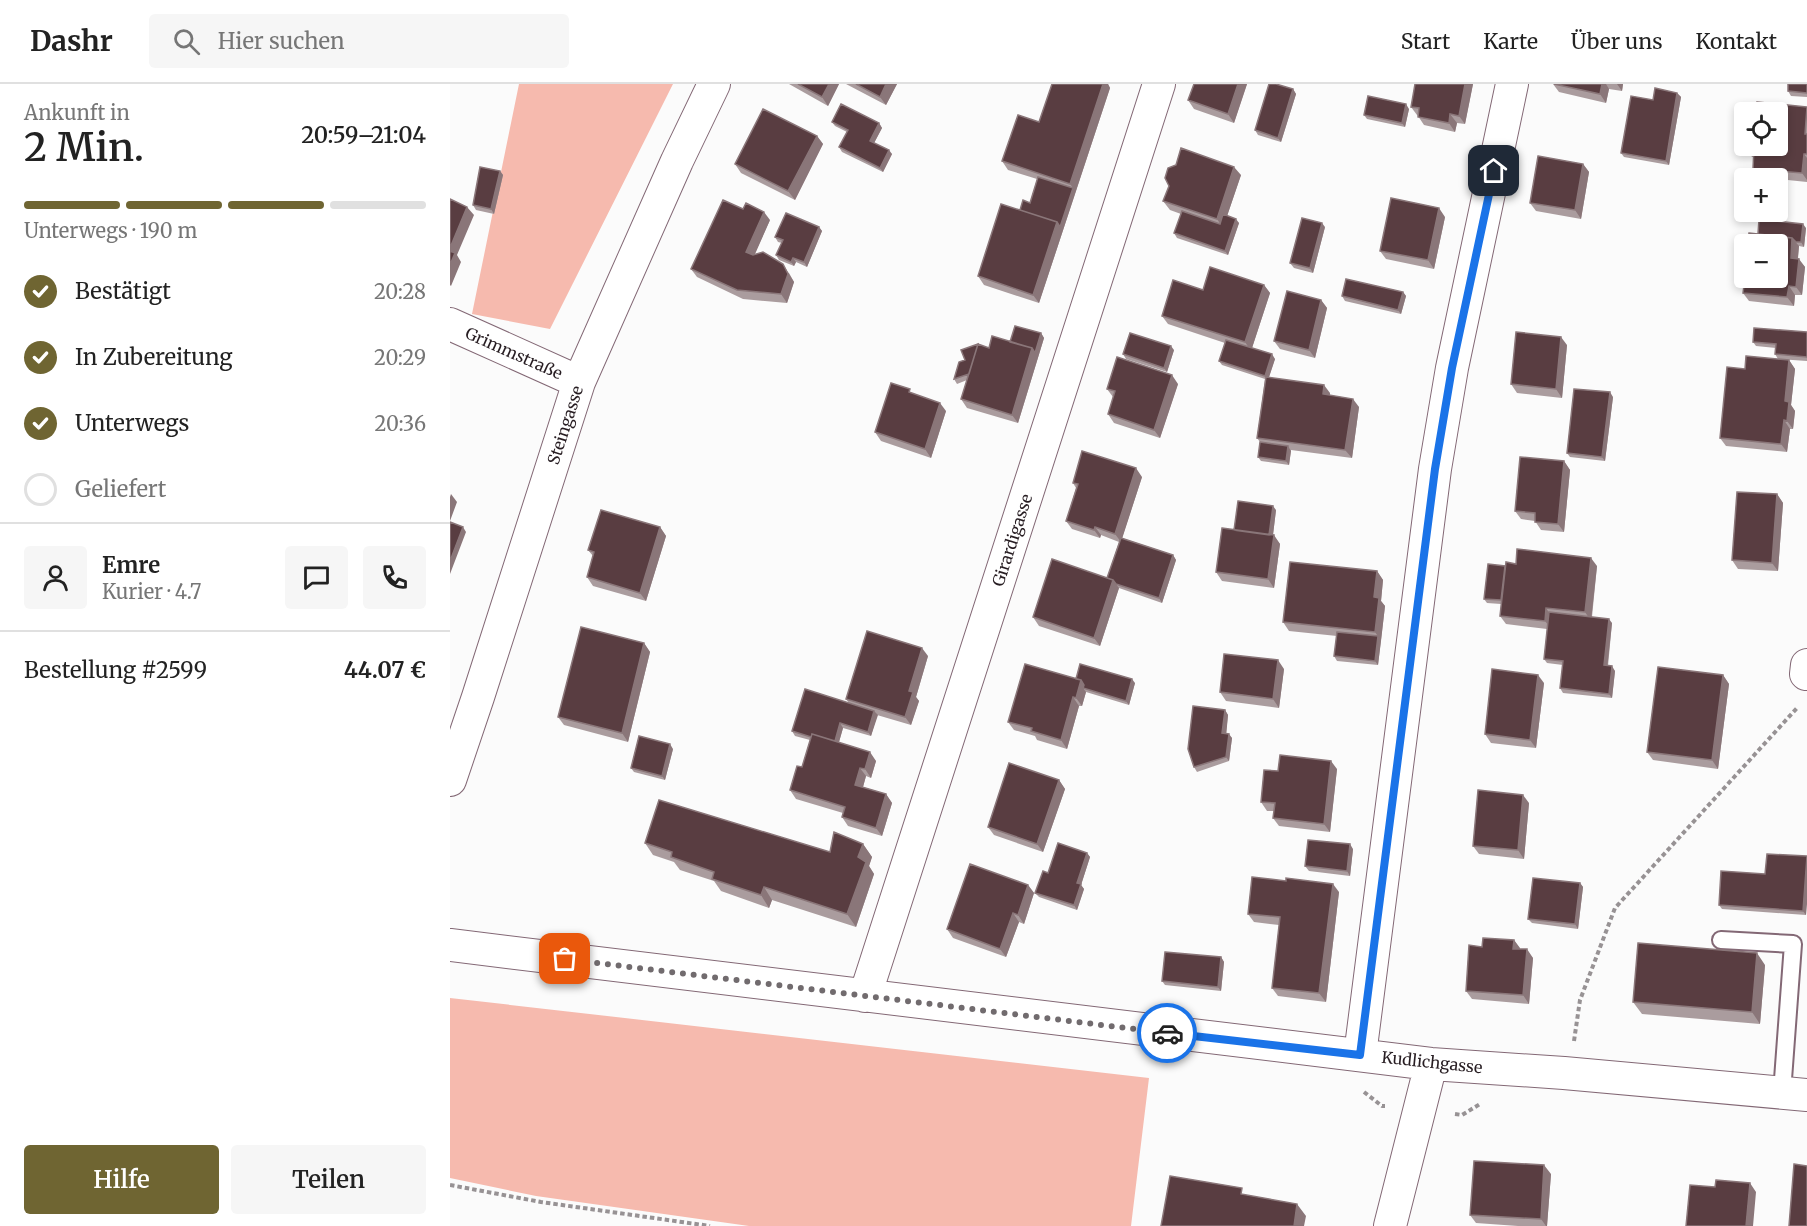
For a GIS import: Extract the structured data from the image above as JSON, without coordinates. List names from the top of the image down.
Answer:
{
  "streets": {
    "street": [
      "Grimmstraße",
      "Steingasse",
      "Girardigasse",
      "Kudlichgasse"
    ]
  },
  "crossings": [
    ["Grimmstraße", "Steingasse"],
    ["Girardigasse", "Kudlichgasse"]
  ],
  "page": {
    "header": "Dashr",
    "search": "Hier suchen",
    "nav": [
      "Start",
      "Karte",
      "Über uns",
      "Kontakt"
    ],
    "heading": ["2 Min.", "Ankunft in", "20:59–21:04"],
    "panel": [
      "Emre",
      "Kurier · 4.7",
      "Bestellung #2599",
      "44.07 €"
    ],
    "map_buttons": ["+", "−"],
    "bar": "Unterwegs · 190 m",
    "list": [
      ["Bestätigt", "20:28"],
      ["In Zubereitung", "20:29"],
      ["Unterwegs", "20:36"],
      "Geliefert"
    ],
    "buttons": ["Hilfe", "Teilen"]
  }
}
